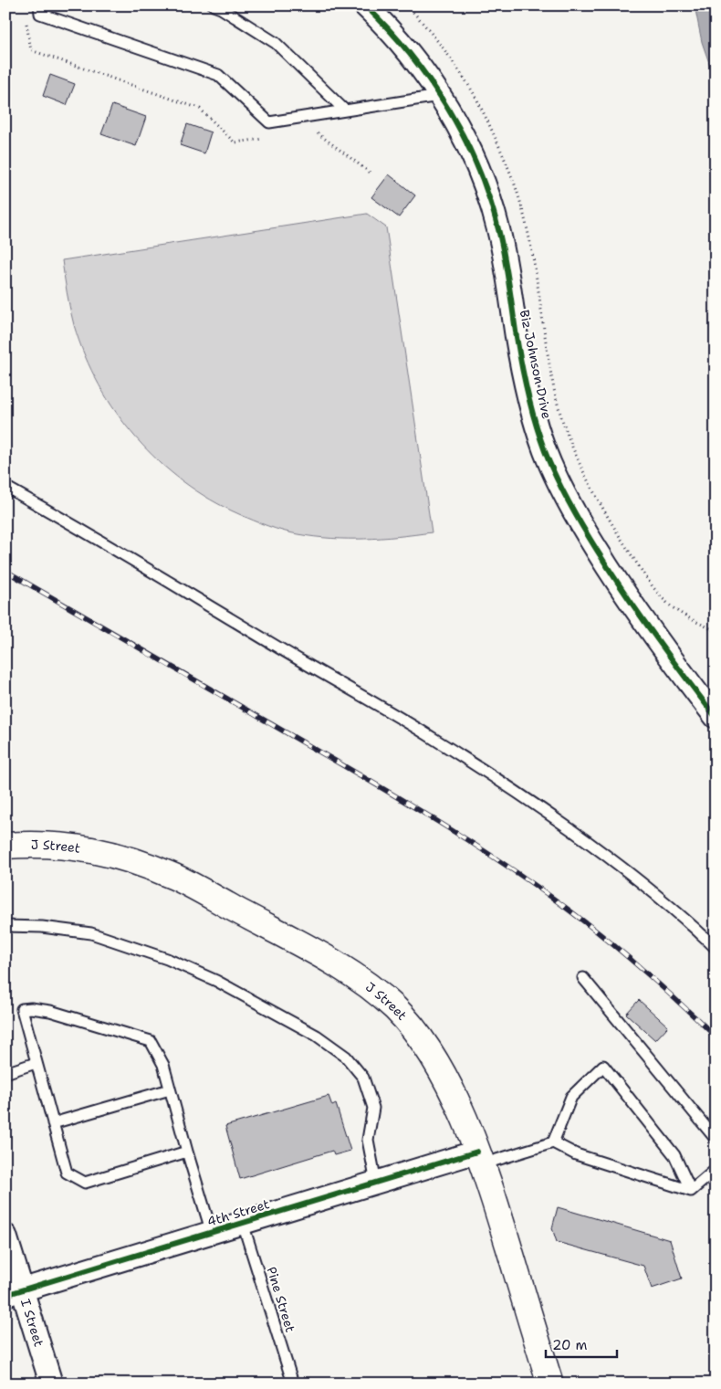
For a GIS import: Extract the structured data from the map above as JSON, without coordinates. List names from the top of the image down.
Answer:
{
  "streets": {
    "main road": ["J Street"],
    "street": ["Biz Johnson Drive", "4th Street", "I Street"],
    "lane": ["Pine Street"]
  },
  "crossings": [
    ["J Street", "4th Street"],
    ["4th Street", "Pine Street"],
    ["4th Street", "I Street"]
  ],
  "scale_bar": "20 m"
}
